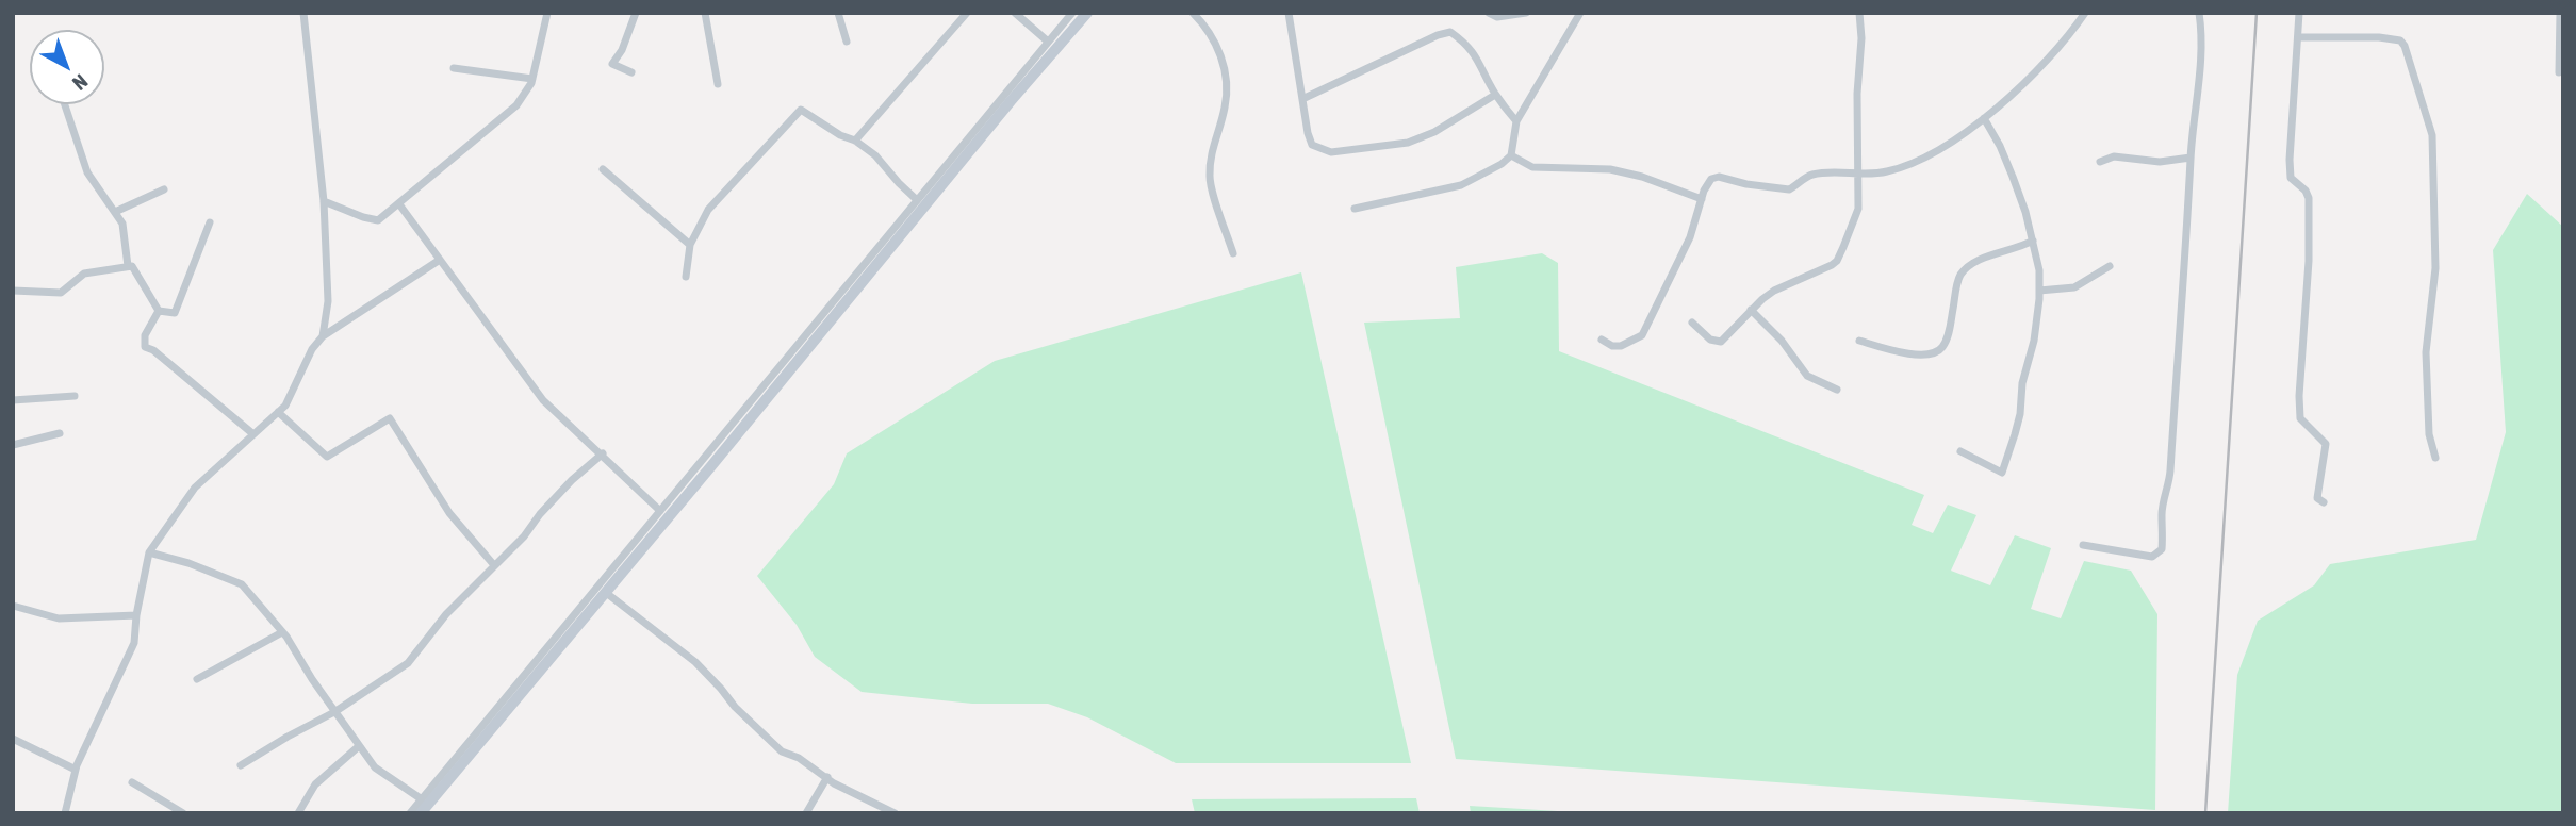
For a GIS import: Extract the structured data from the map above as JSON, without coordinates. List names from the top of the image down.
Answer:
{
  "north": "bottom right"
}
